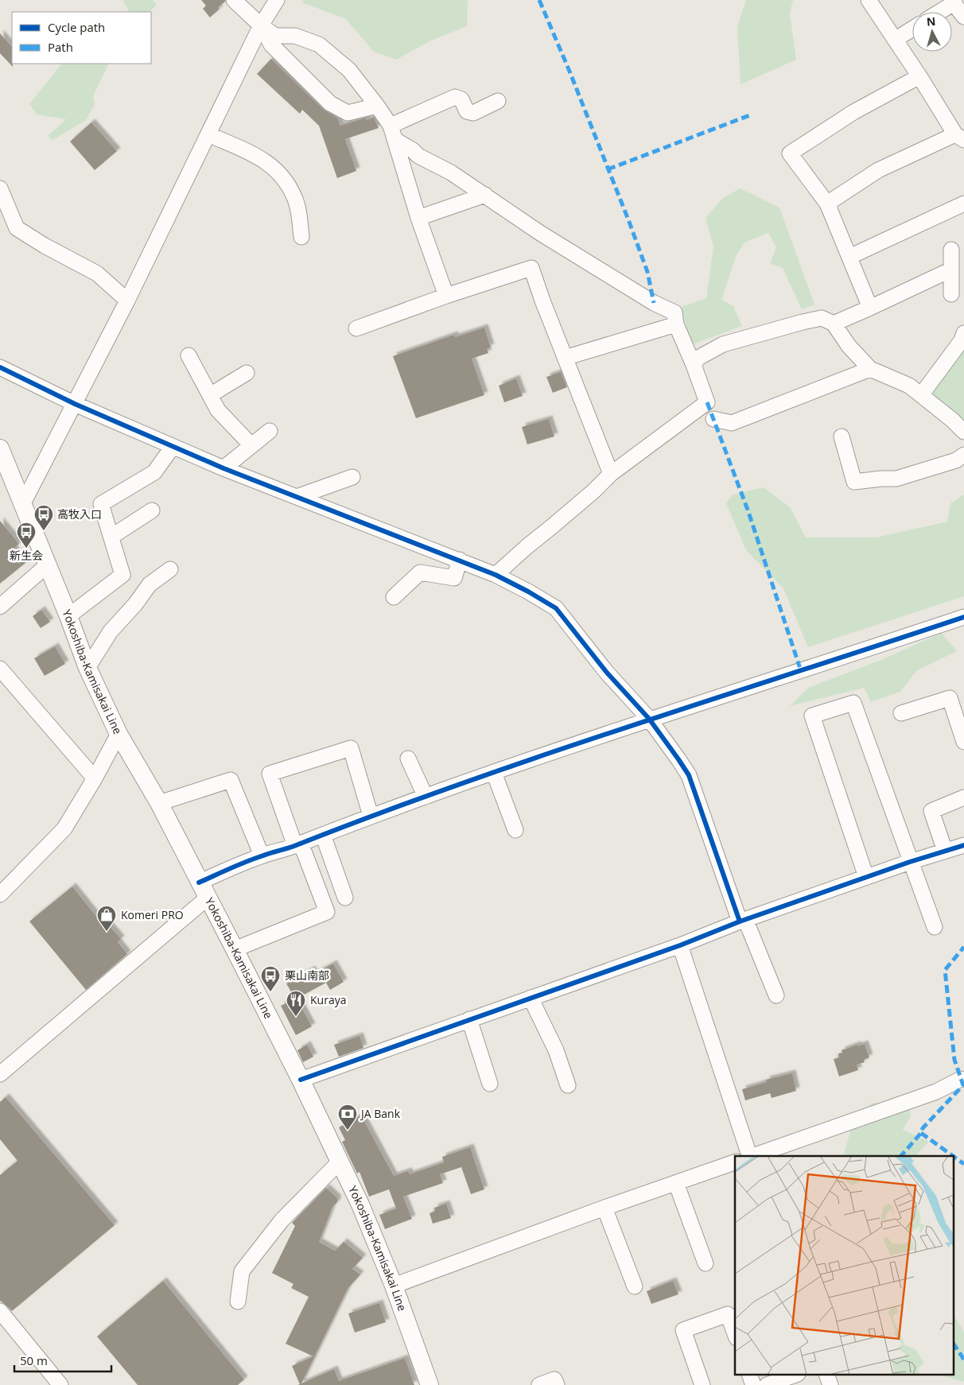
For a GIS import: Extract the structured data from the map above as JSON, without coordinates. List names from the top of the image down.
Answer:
{
  "streets": {
    "main road": ["Yokoshiba-Kamisakai Line"]
  },
  "places": {
    "bus stop": ["高牧入口", "新生会", "栗山南部"],
    "shop": ["Komeri PRO"],
    "restaurant": ["Kuraya"],
    "bank": ["JA Bank"]
  },
  "legend": ["Cycle path", "Path"],
  "scale_bar": "50 m",
  "north": "top"
}
